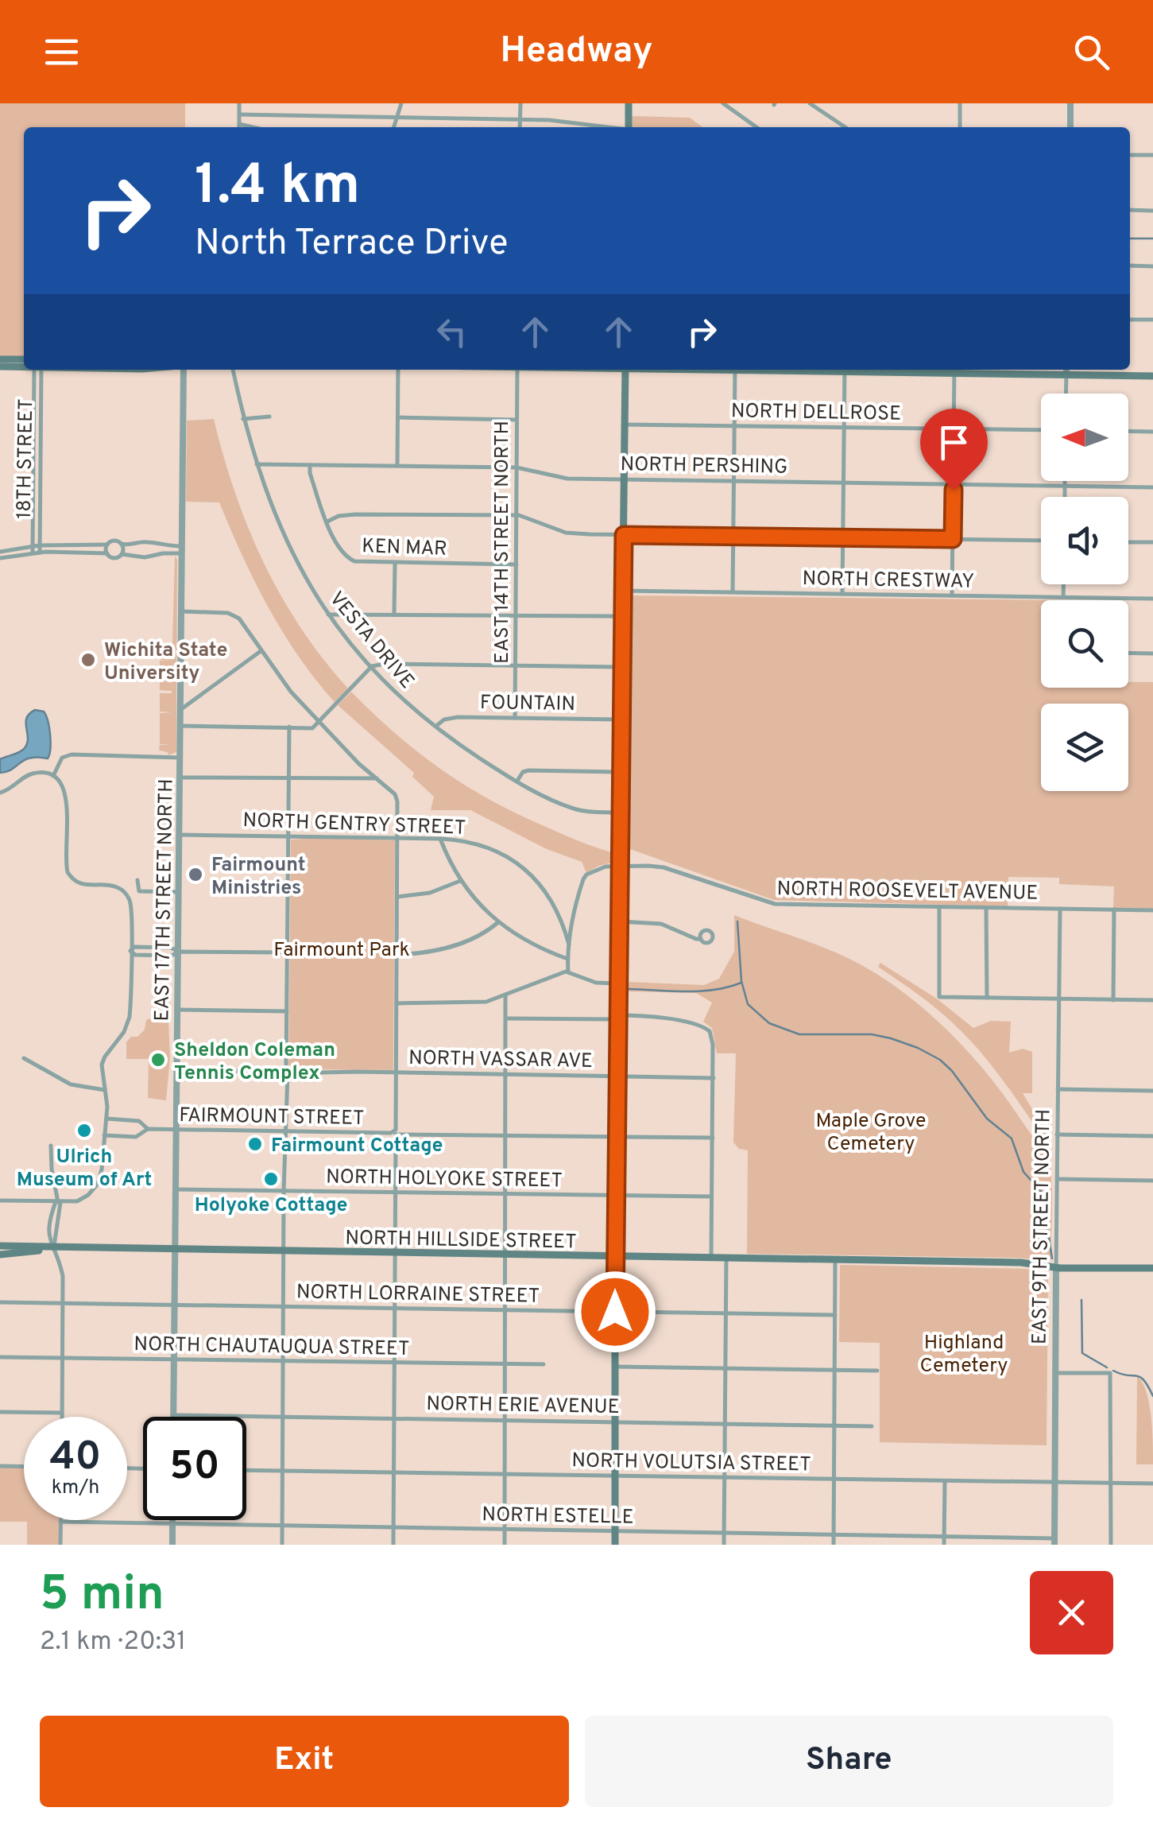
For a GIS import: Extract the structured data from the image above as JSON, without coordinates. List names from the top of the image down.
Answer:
{
  "streets": {
    "main road": ["NORTH HILLSIDE STREET"],
    "street": [
      "NORTH DELLROSE",
      "18TH STREET",
      "NORTH PERSHING",
      "EAST 14TH STREET NORTH",
      "KEN MAR",
      "NORTH CRESTWAY",
      "VESTA DRIVE",
      "FOUNTAIN",
      "NORTH GENTRY STREET",
      "NORTH ROOSEVELT AVENUE",
      "EAST 17TH STREET NORTH",
      "NORTH VASSAR AVE",
      "FAIRMOUNT STREET",
      "NORTH HOLYOKE STREET",
      "EAST 9TH STREET NORTH",
      "NORTH LORRAINE STREET",
      "NORTH CHAUTAUQUA STREET",
      "NORTH ERIE AVENUE",
      "NORTH VOLUTSIA STREET",
      "NORTH ESTELLE"
    ]
  },
  "crossings": [
    ["NORTH PERSHING", "EAST 14TH STREET NORTH"],
    ["NORTH PERSHING", "KEN MAR"],
    ["NORTH PERSHING", "VESTA DRIVE"],
    ["EAST 14TH STREET NORTH", "KEN MAR"],
    ["EAST 14TH STREET NORTH", "FOUNTAIN"],
    ["VESTA DRIVE", "FOUNTAIN"],
    ["NORTH GENTRY STREET", "EAST 17TH STREET NORTH"],
    ["NORTH ROOSEVELT AVENUE", "EAST 9TH STREET NORTH"],
    ["EAST 17TH STREET NORTH", "NORTH VASSAR AVE"],
    ["EAST 17TH STREET NORTH", "FAIRMOUNT STREET"],
    ["EAST 17TH STREET NORTH", "NORTH HOLYOKE STREET"],
    ["EAST 17TH STREET NORTH", "NORTH HILLSIDE STREET"],
    ["EAST 17TH STREET NORTH", "NORTH LORRAINE STREET"],
    ["EAST 17TH STREET NORTH", "NORTH CHAUTAUQUA STREET"],
    ["EAST 17TH STREET NORTH", "NORTH ERIE AVENUE"],
    ["EAST 9TH STREET NORTH", "NORTH HILLSIDE STREET"],
    ["EAST 9TH STREET NORTH", "NORTH VOLUTSIA STREET"],
    ["EAST 9TH STREET NORTH", "NORTH ESTELLE"]
  ],
  "parks": ["Fairmount Park", "Maple Grove Cemetery", "Highland Cemetery"],
  "places": [
    "Wichita State University",
    "Fairmount Ministries",
    "Sheldon Coleman Tennis Complex",
    "Ulrich Museum of Art",
    "Fairmount Cottage",
    "Holyoke Cottage"
  ],
  "north": "left",
  "page": {
    "header": "Headway",
    "turn": ["1.4 km", "North Terrace Drive"],
    "speed": "40 km/h",
    "limit": "50",
    "heading": ["5 min", "2.1 km · 20:31"],
    "buttons": ["Exit", "Share"]
  }
}
